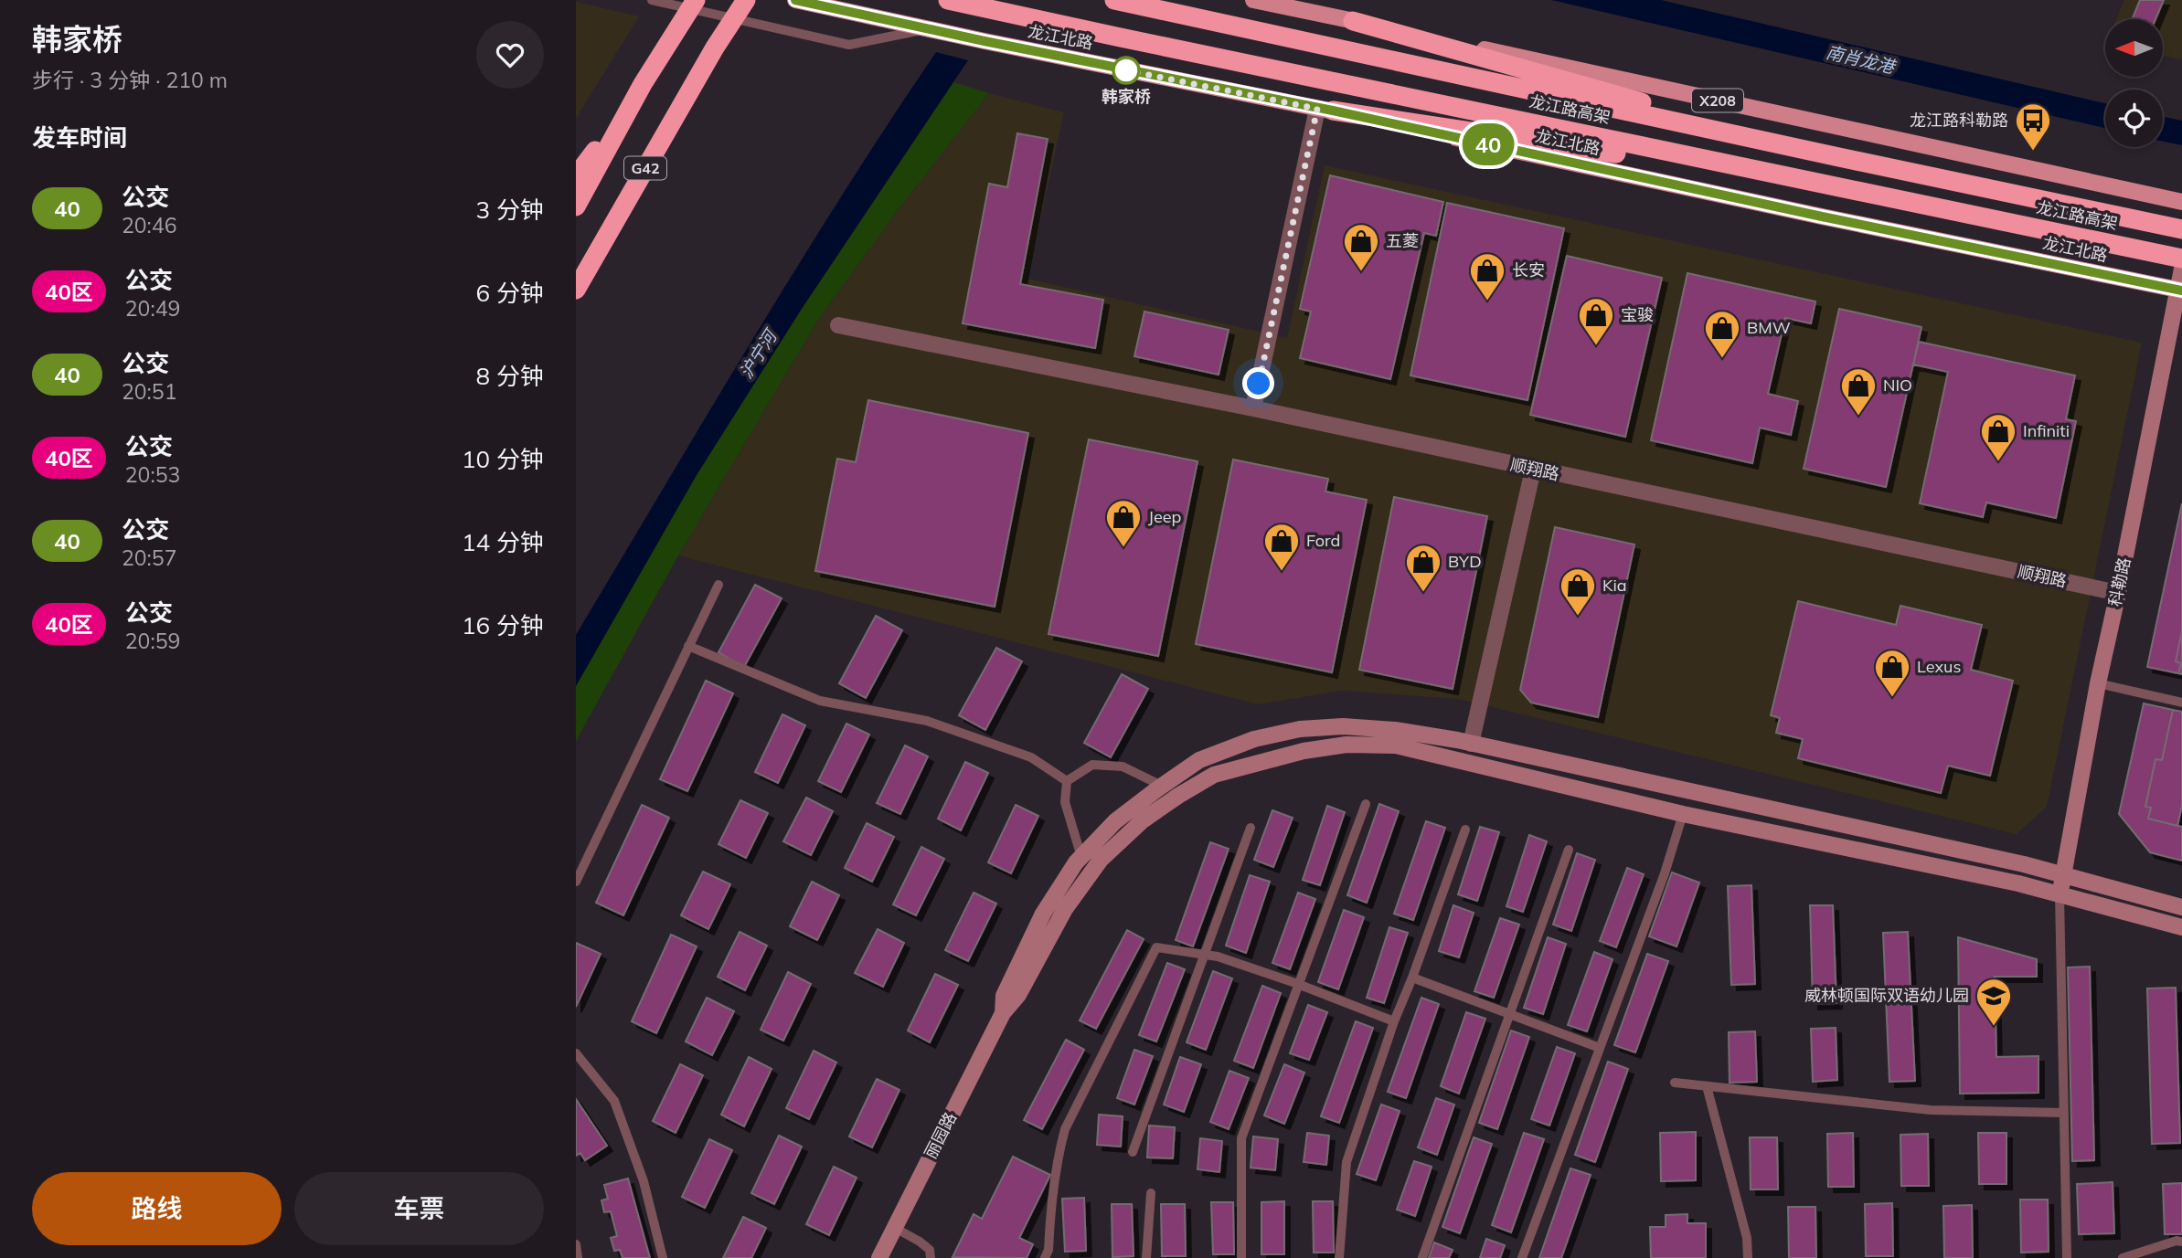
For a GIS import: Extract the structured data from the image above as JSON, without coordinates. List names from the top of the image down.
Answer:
{
  "streets": {
    "highway": ["龙江路高架", "G42"],
    "main road": ["龙江北路", "X208"],
    "street": ["顺翔路", "科勒路", "丽园路"]
  },
  "crossings": [
    ["龙江北路", "科勒路"],
    ["顺翔路", "科勒路"]
  ],
  "water": ["南肖龙港", "沪宁河"],
  "places": {
    "other": ["韩家桥"],
    "bus stop": ["龙江路科勒路"],
    "shop": [
      "五菱",
      "长安",
      "宝骏",
      "BMW",
      "NIO",
      "Infiniti",
      "Jeep",
      "Ford",
      "BYD",
      "Kia",
      "Lexus"
    ],
    "school or university": ["威林顿国际双语幼儿园"]
  },
  "lines": ["bus line 40"],
  "north": "left",
  "page": {
    "heading": [
      ["韩家桥", "步行 · 3 分钟 · 210 m"],
      "发车时间"
    ],
    "on_map": "40",
    "list": [
      {
        "mark": "40",
        "name": "公交",
        "note": "20:46",
        "value": "3 分钟"
      },
      {
        "mark": "40区",
        "name": "公交",
        "note": "20:49",
        "value": "6 分钟"
      },
      {
        "mark": "40",
        "name": "公交",
        "note": "20:51",
        "value": "8 分钟"
      },
      {
        "mark": "40区",
        "name": "公交",
        "note": "20:53",
        "value": "10 分钟"
      },
      {
        "mark": "40",
        "name": "公交",
        "note": "20:57",
        "value": "14 分钟"
      },
      {
        "mark": "40区",
        "name": "公交",
        "note": "20:59",
        "value": "16 分钟"
      }
    ],
    "buttons": ["路线", "车票"]
  }
}
